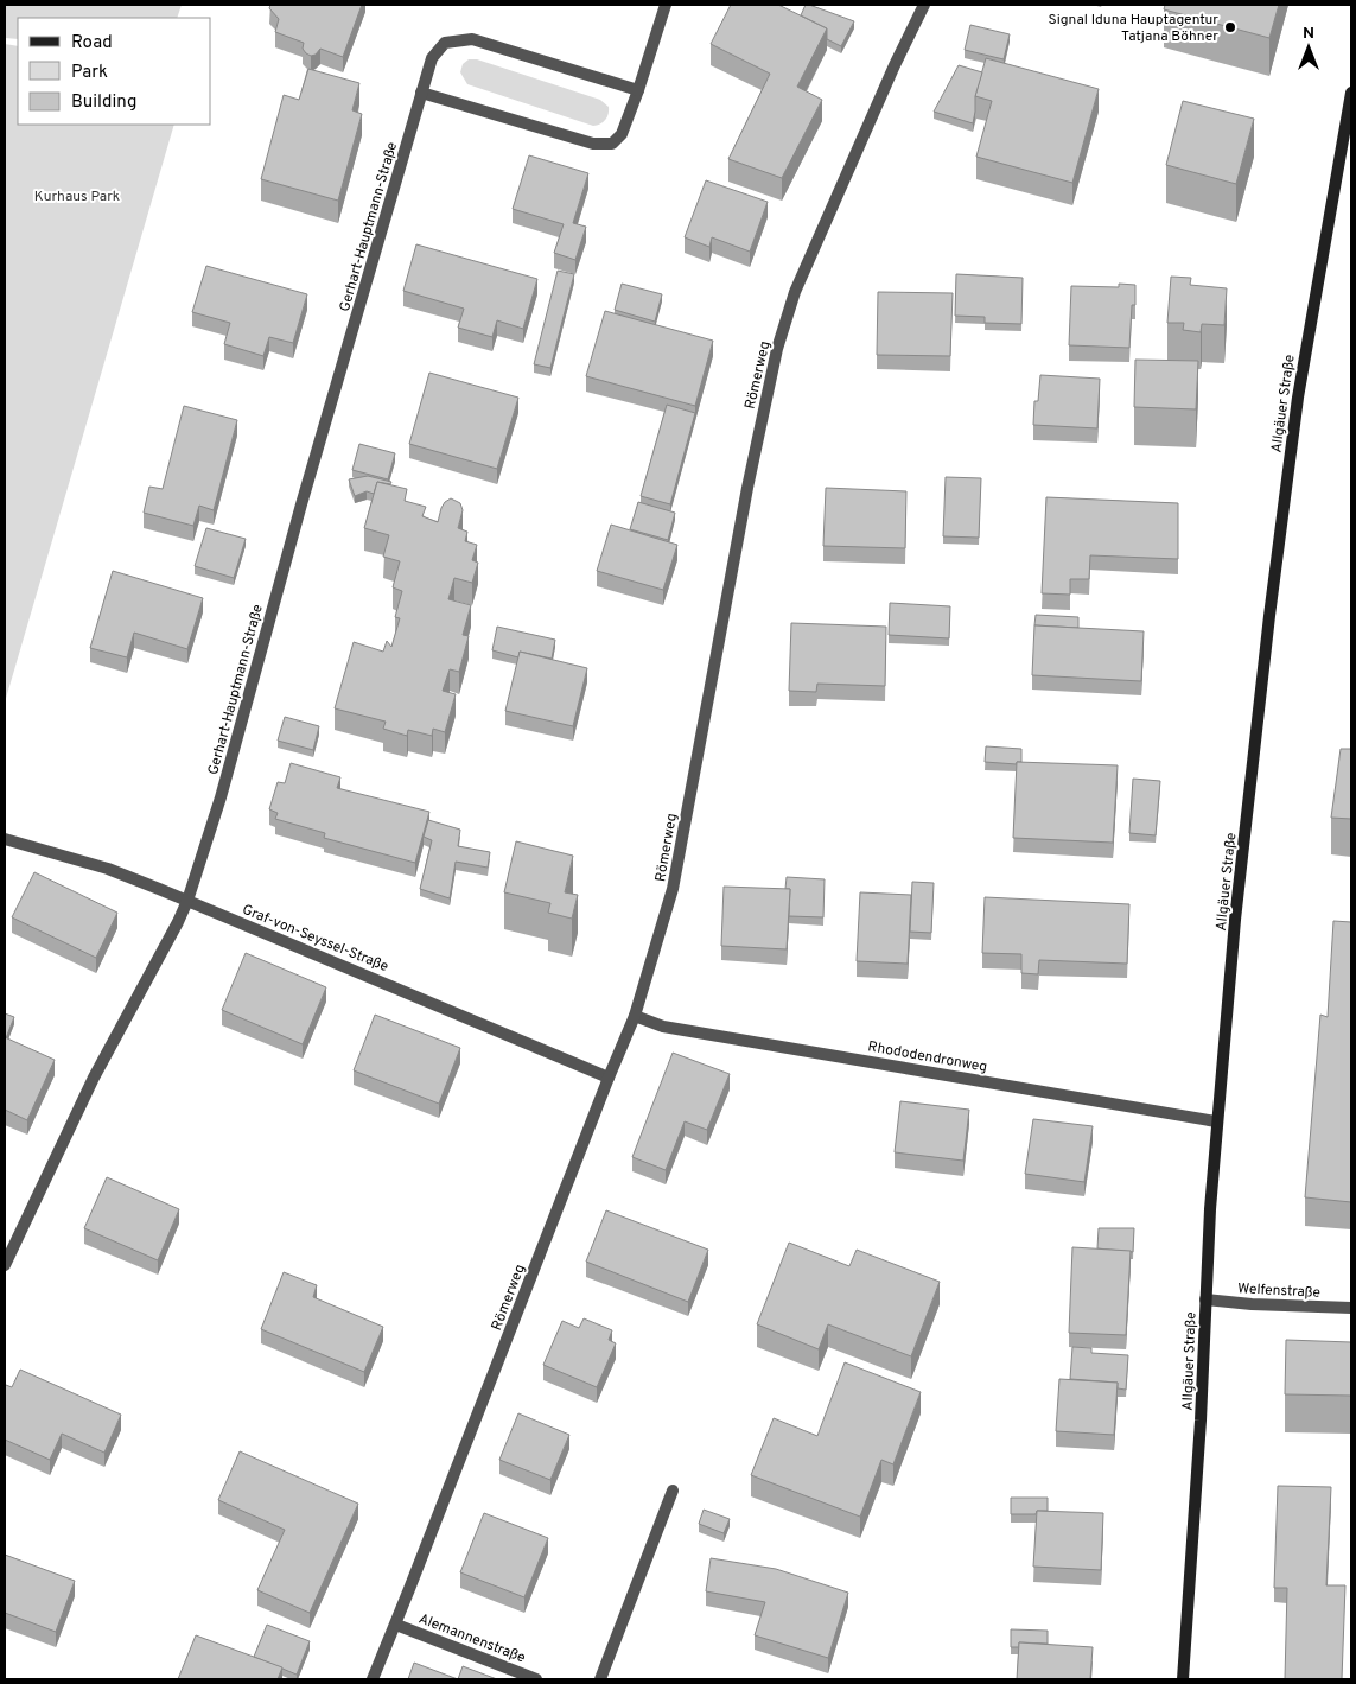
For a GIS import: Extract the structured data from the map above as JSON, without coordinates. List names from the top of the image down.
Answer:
{
  "streets": {
    "main road": ["Allgäuer Straße"],
    "street": [
      "Gerhart-Hauptmann-Straße",
      "Römerweg",
      "Graf-von-Seyssel-Straße",
      "Rhododendronweg",
      "Welfenstraße",
      "Alemannenstraße"
    ]
  },
  "crossings": [
    ["Gerhart-Hauptmann-Straße", "Graf-von-Seyssel-Straße"],
    ["Römerweg", "Graf-von-Seyssel-Straße"],
    ["Römerweg", "Rhododendronweg"],
    ["Römerweg", "Alemannenstraße"],
    ["Allgäuer Straße", "Rhododendronweg"],
    ["Allgäuer Straße", "Welfenstraße"]
  ],
  "parks": ["Kurhaus Park"],
  "places": ["Signal Iduna Hauptagentur Tatjana Böhner"],
  "legend": ["Road", "Park", "Building"],
  "north": "top"
}
